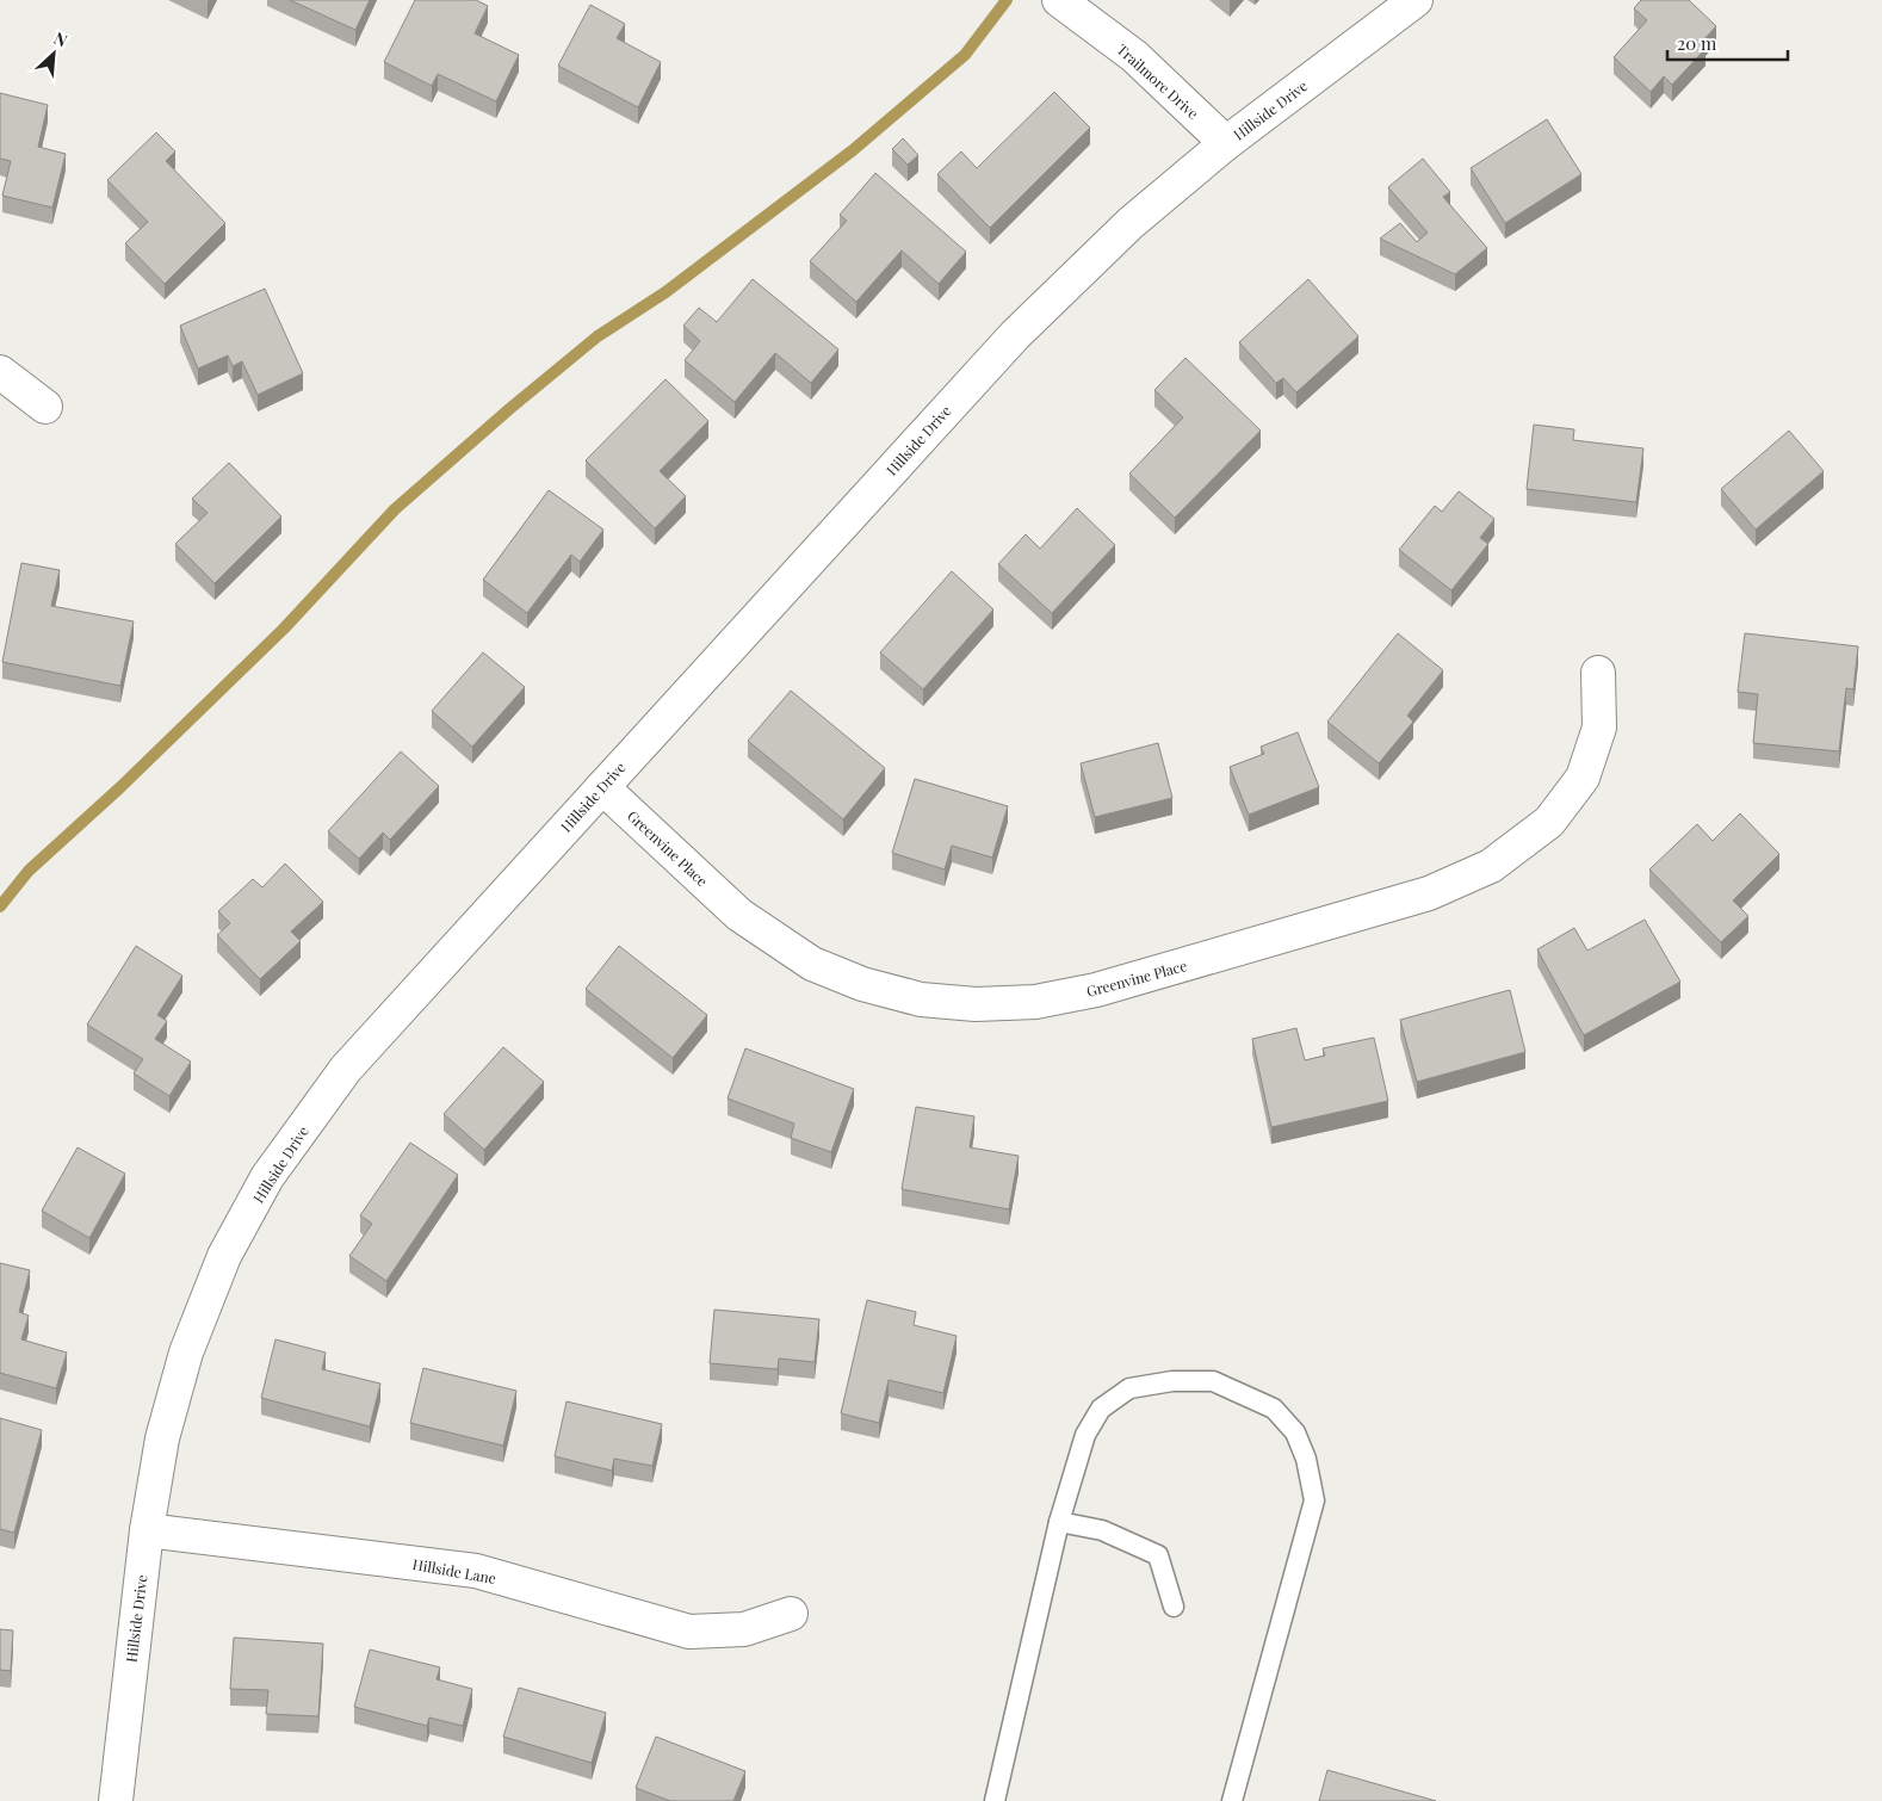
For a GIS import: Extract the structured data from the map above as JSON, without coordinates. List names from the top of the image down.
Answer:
{
  "streets": {
    "street": [
      "Trailmore Drive",
      "Hillside Drive",
      "Greenvine Place",
      "Hillside Lane"
    ]
  },
  "crossings": [
    ["Trailmore Drive", "Hillside Drive"],
    ["Hillside Drive", "Greenvine Place"],
    ["Hillside Drive", "Hillside Lane"]
  ],
  "scale_bar": "20 m",
  "north": "top right"
}
